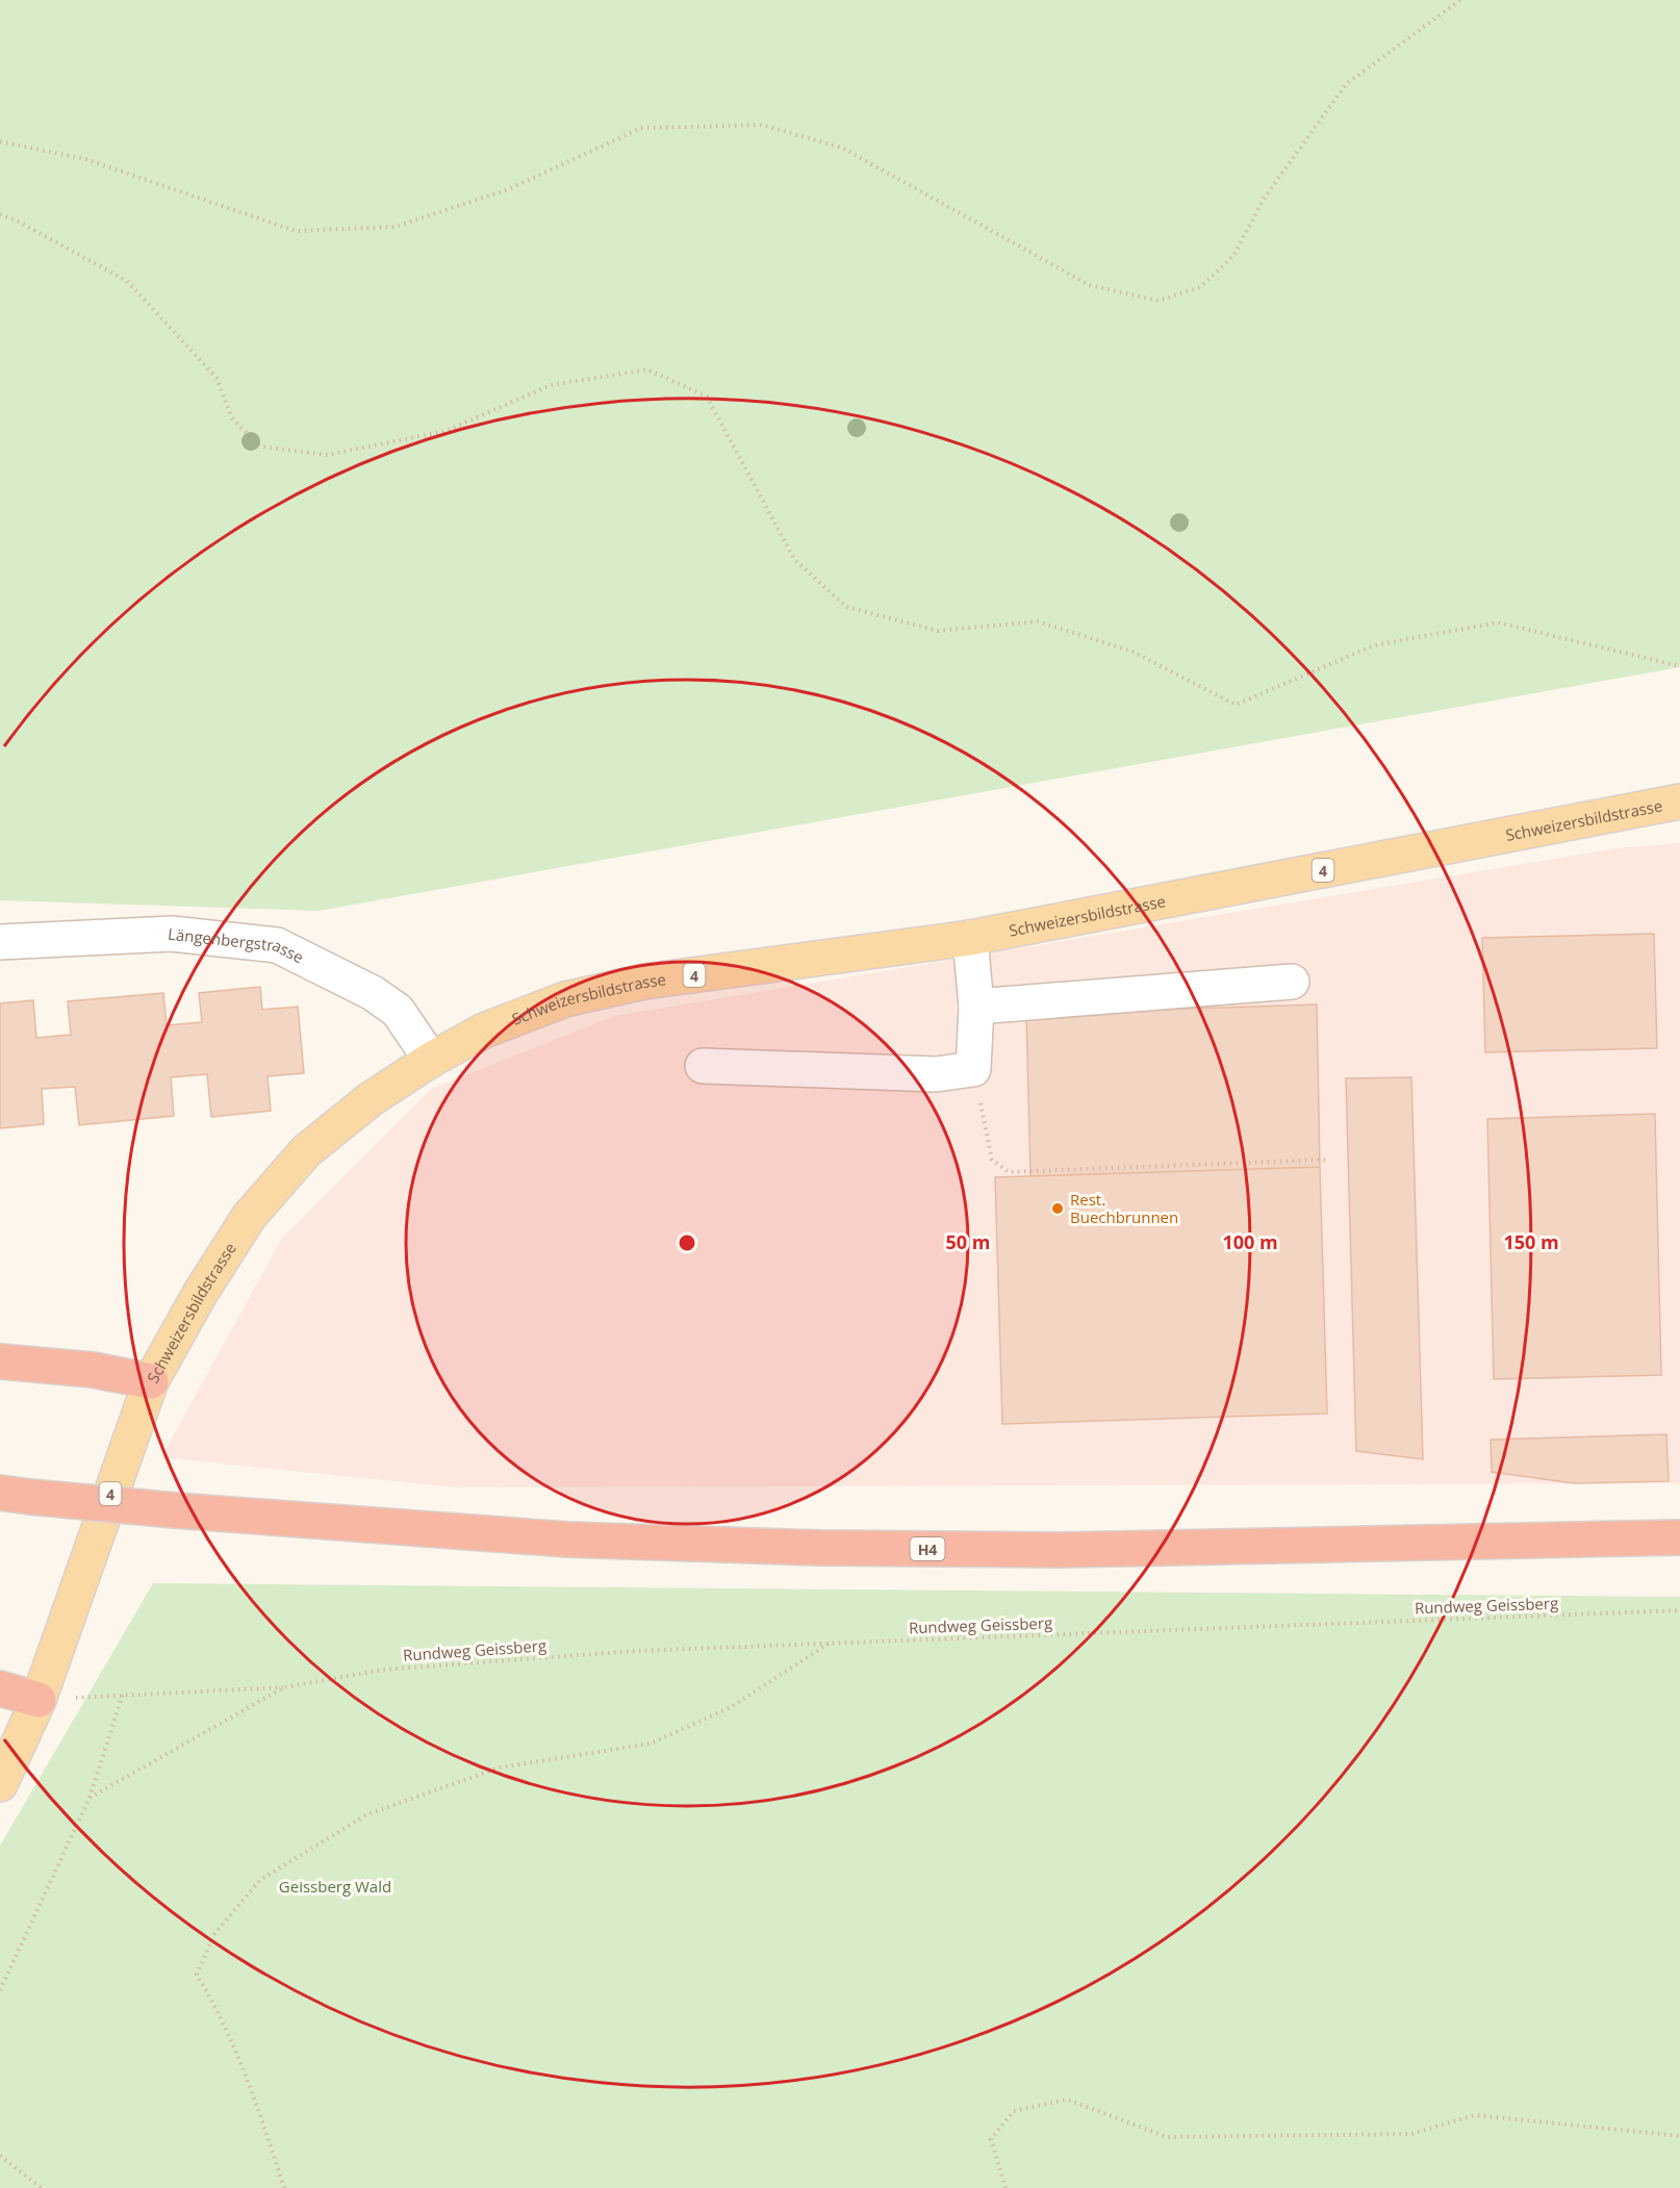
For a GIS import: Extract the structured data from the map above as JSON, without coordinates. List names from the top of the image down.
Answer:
{
  "streets": {
    "highway": ["H4"],
    "main road": ["Schweizersbildstrasse", "4"],
    "street": ["Längenbergstrasse"],
    "path": ["Rundweg Geissberg"]
  },
  "crossings": [
    ["Schweizersbildstrasse", "Längenbergstrasse"],
    ["Schweizersbildstrasse", "Rundweg Geissberg"]
  ],
  "parks": ["Geissberg Wald"],
  "places": ["Rest. Buechbrunnen"],
  "rings": ["50 m", "100 m", "150 m"]
}
